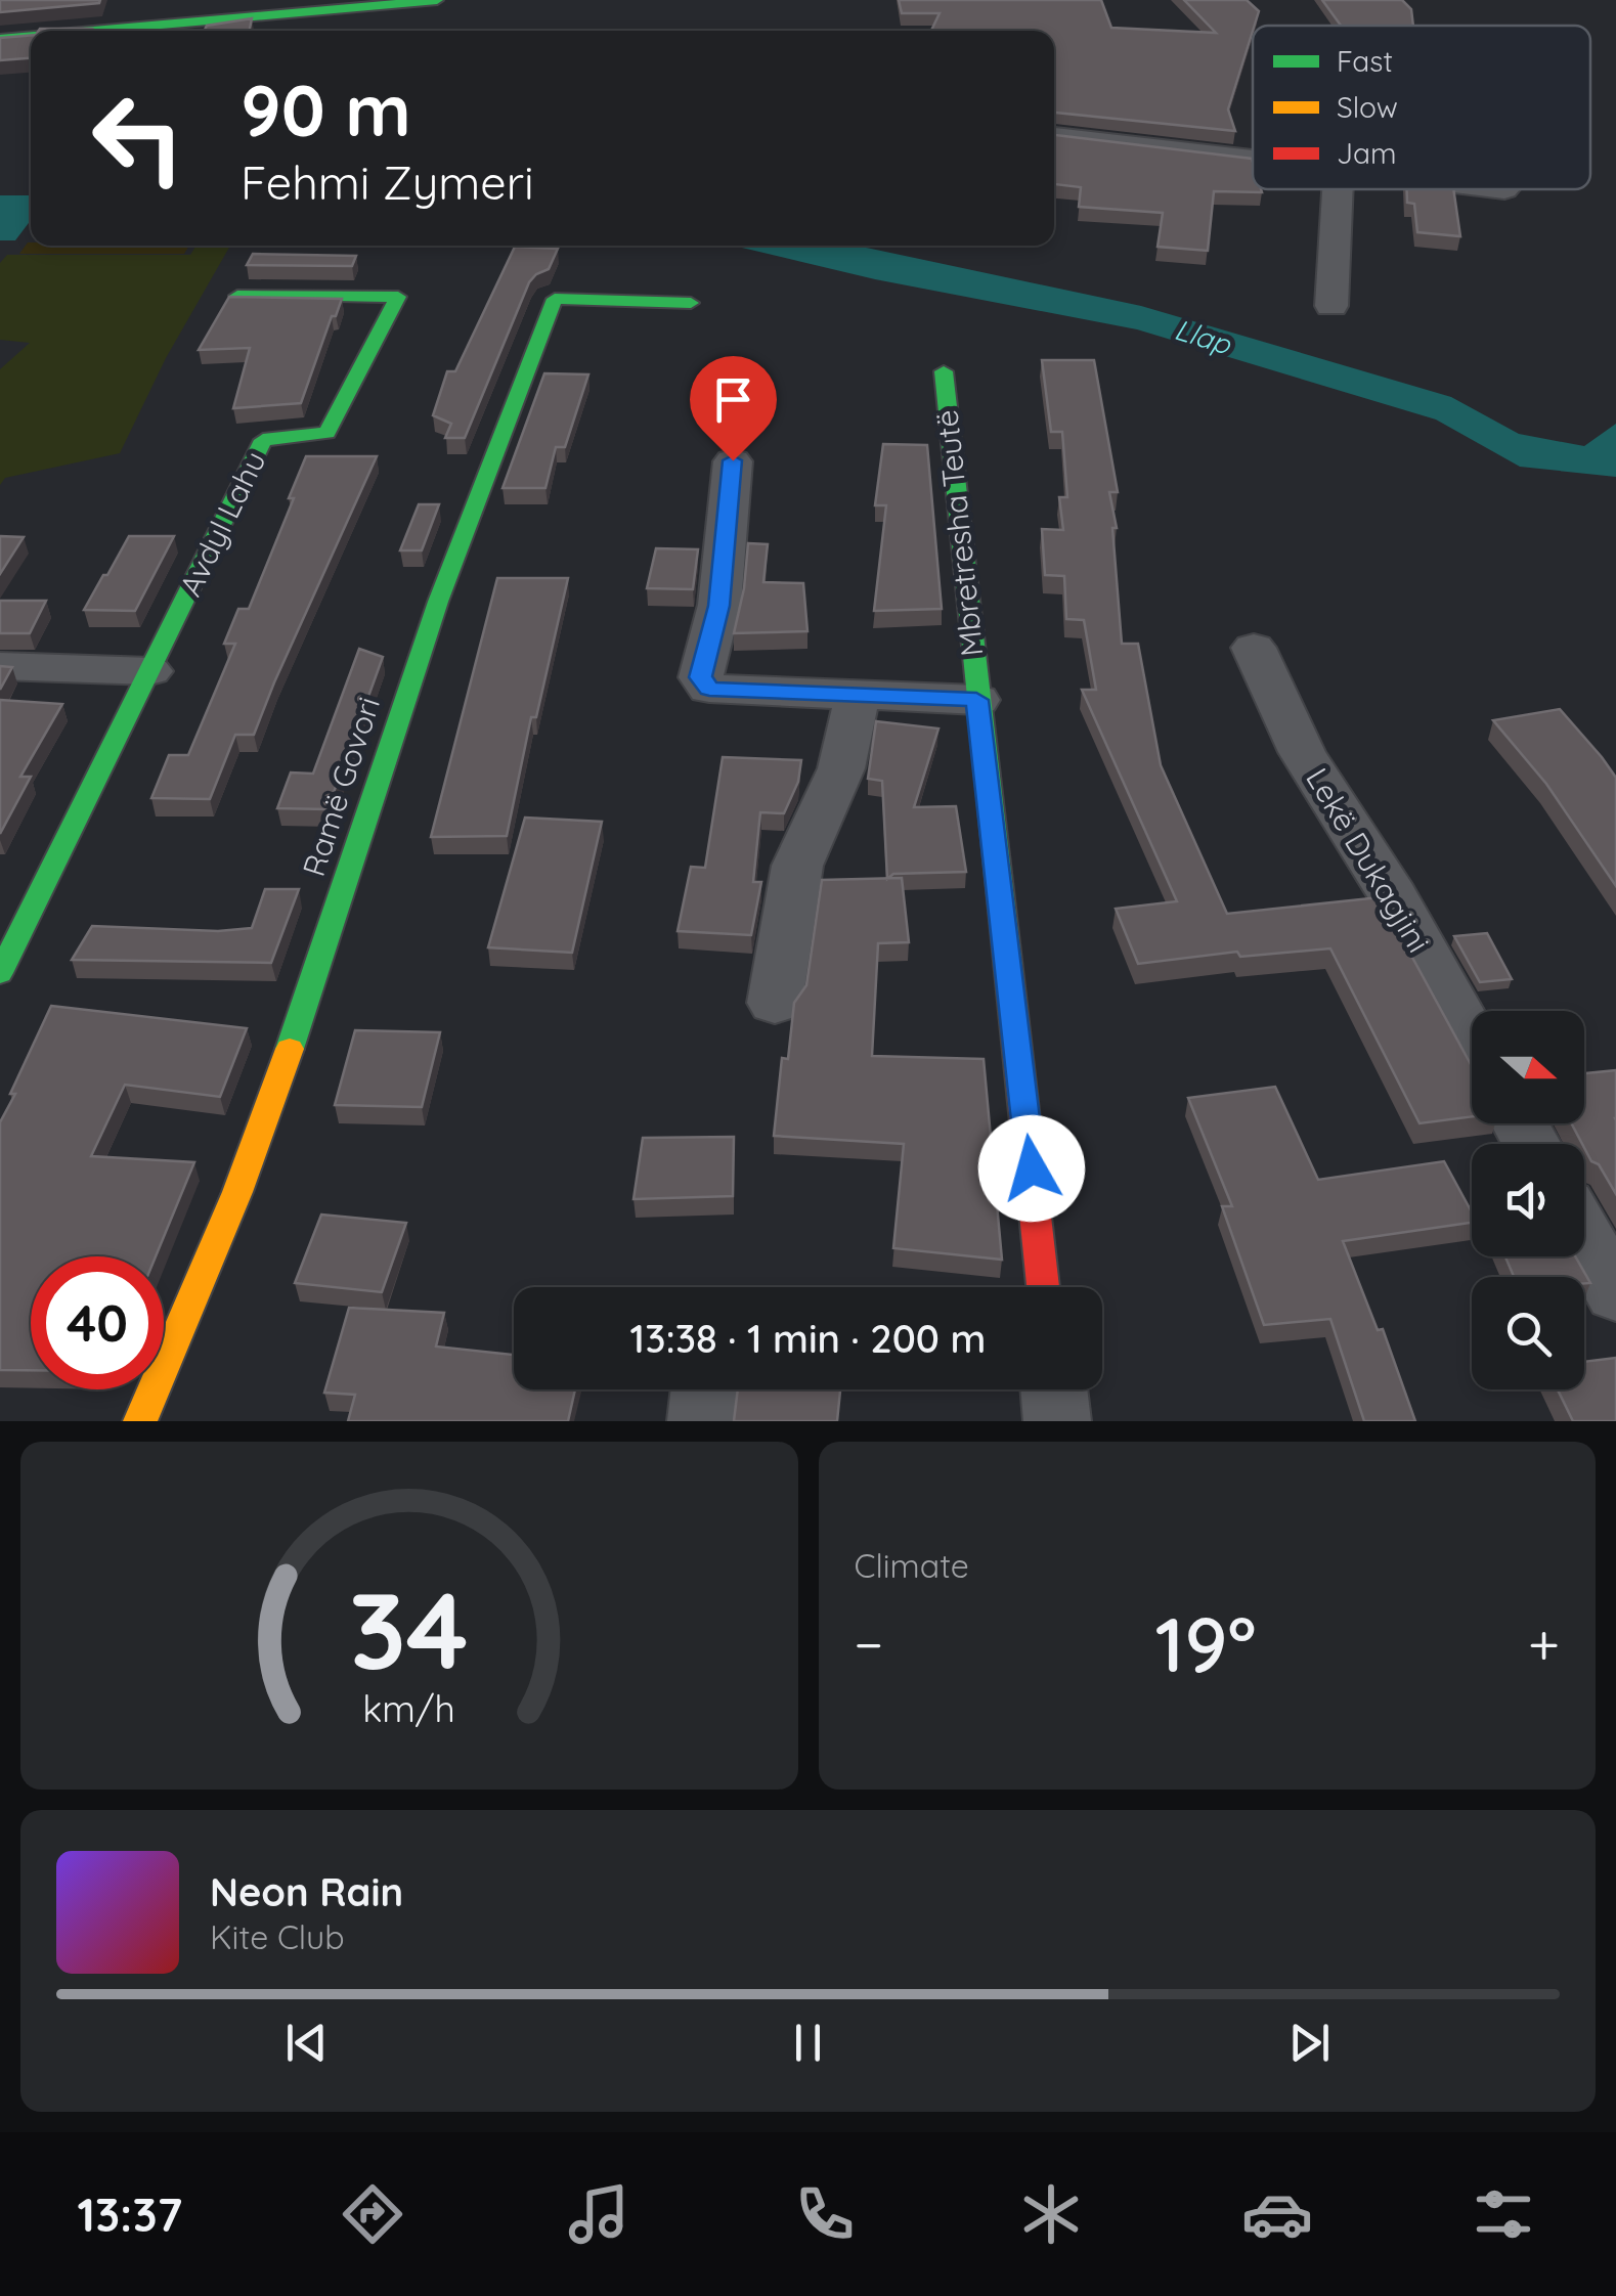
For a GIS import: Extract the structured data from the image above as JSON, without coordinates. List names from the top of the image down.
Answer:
{
  "streets": {
    "street": [
      "Avdyl Lahu",
      "Mbretresha Teutë",
      "Ramë Govori",
      "Lekë Dukagjini"
    ]
  },
  "water": ["Llap"],
  "legend": ["Fast", "Slow", "Jam"],
  "north": "right",
  "page": {
    "turn": ["90 m", "Fehmi Zymeri"],
    "limit": "40",
    "trip": "13:38 · 1 min · 200 m",
    "tile": "Climate",
    "heat": ["−", "19°", "+"],
    "song": ["Neon Rain", "Kite Club"],
    "tabs": "13:37",
    "gauge": ["34", "km/h"]
  }
}
